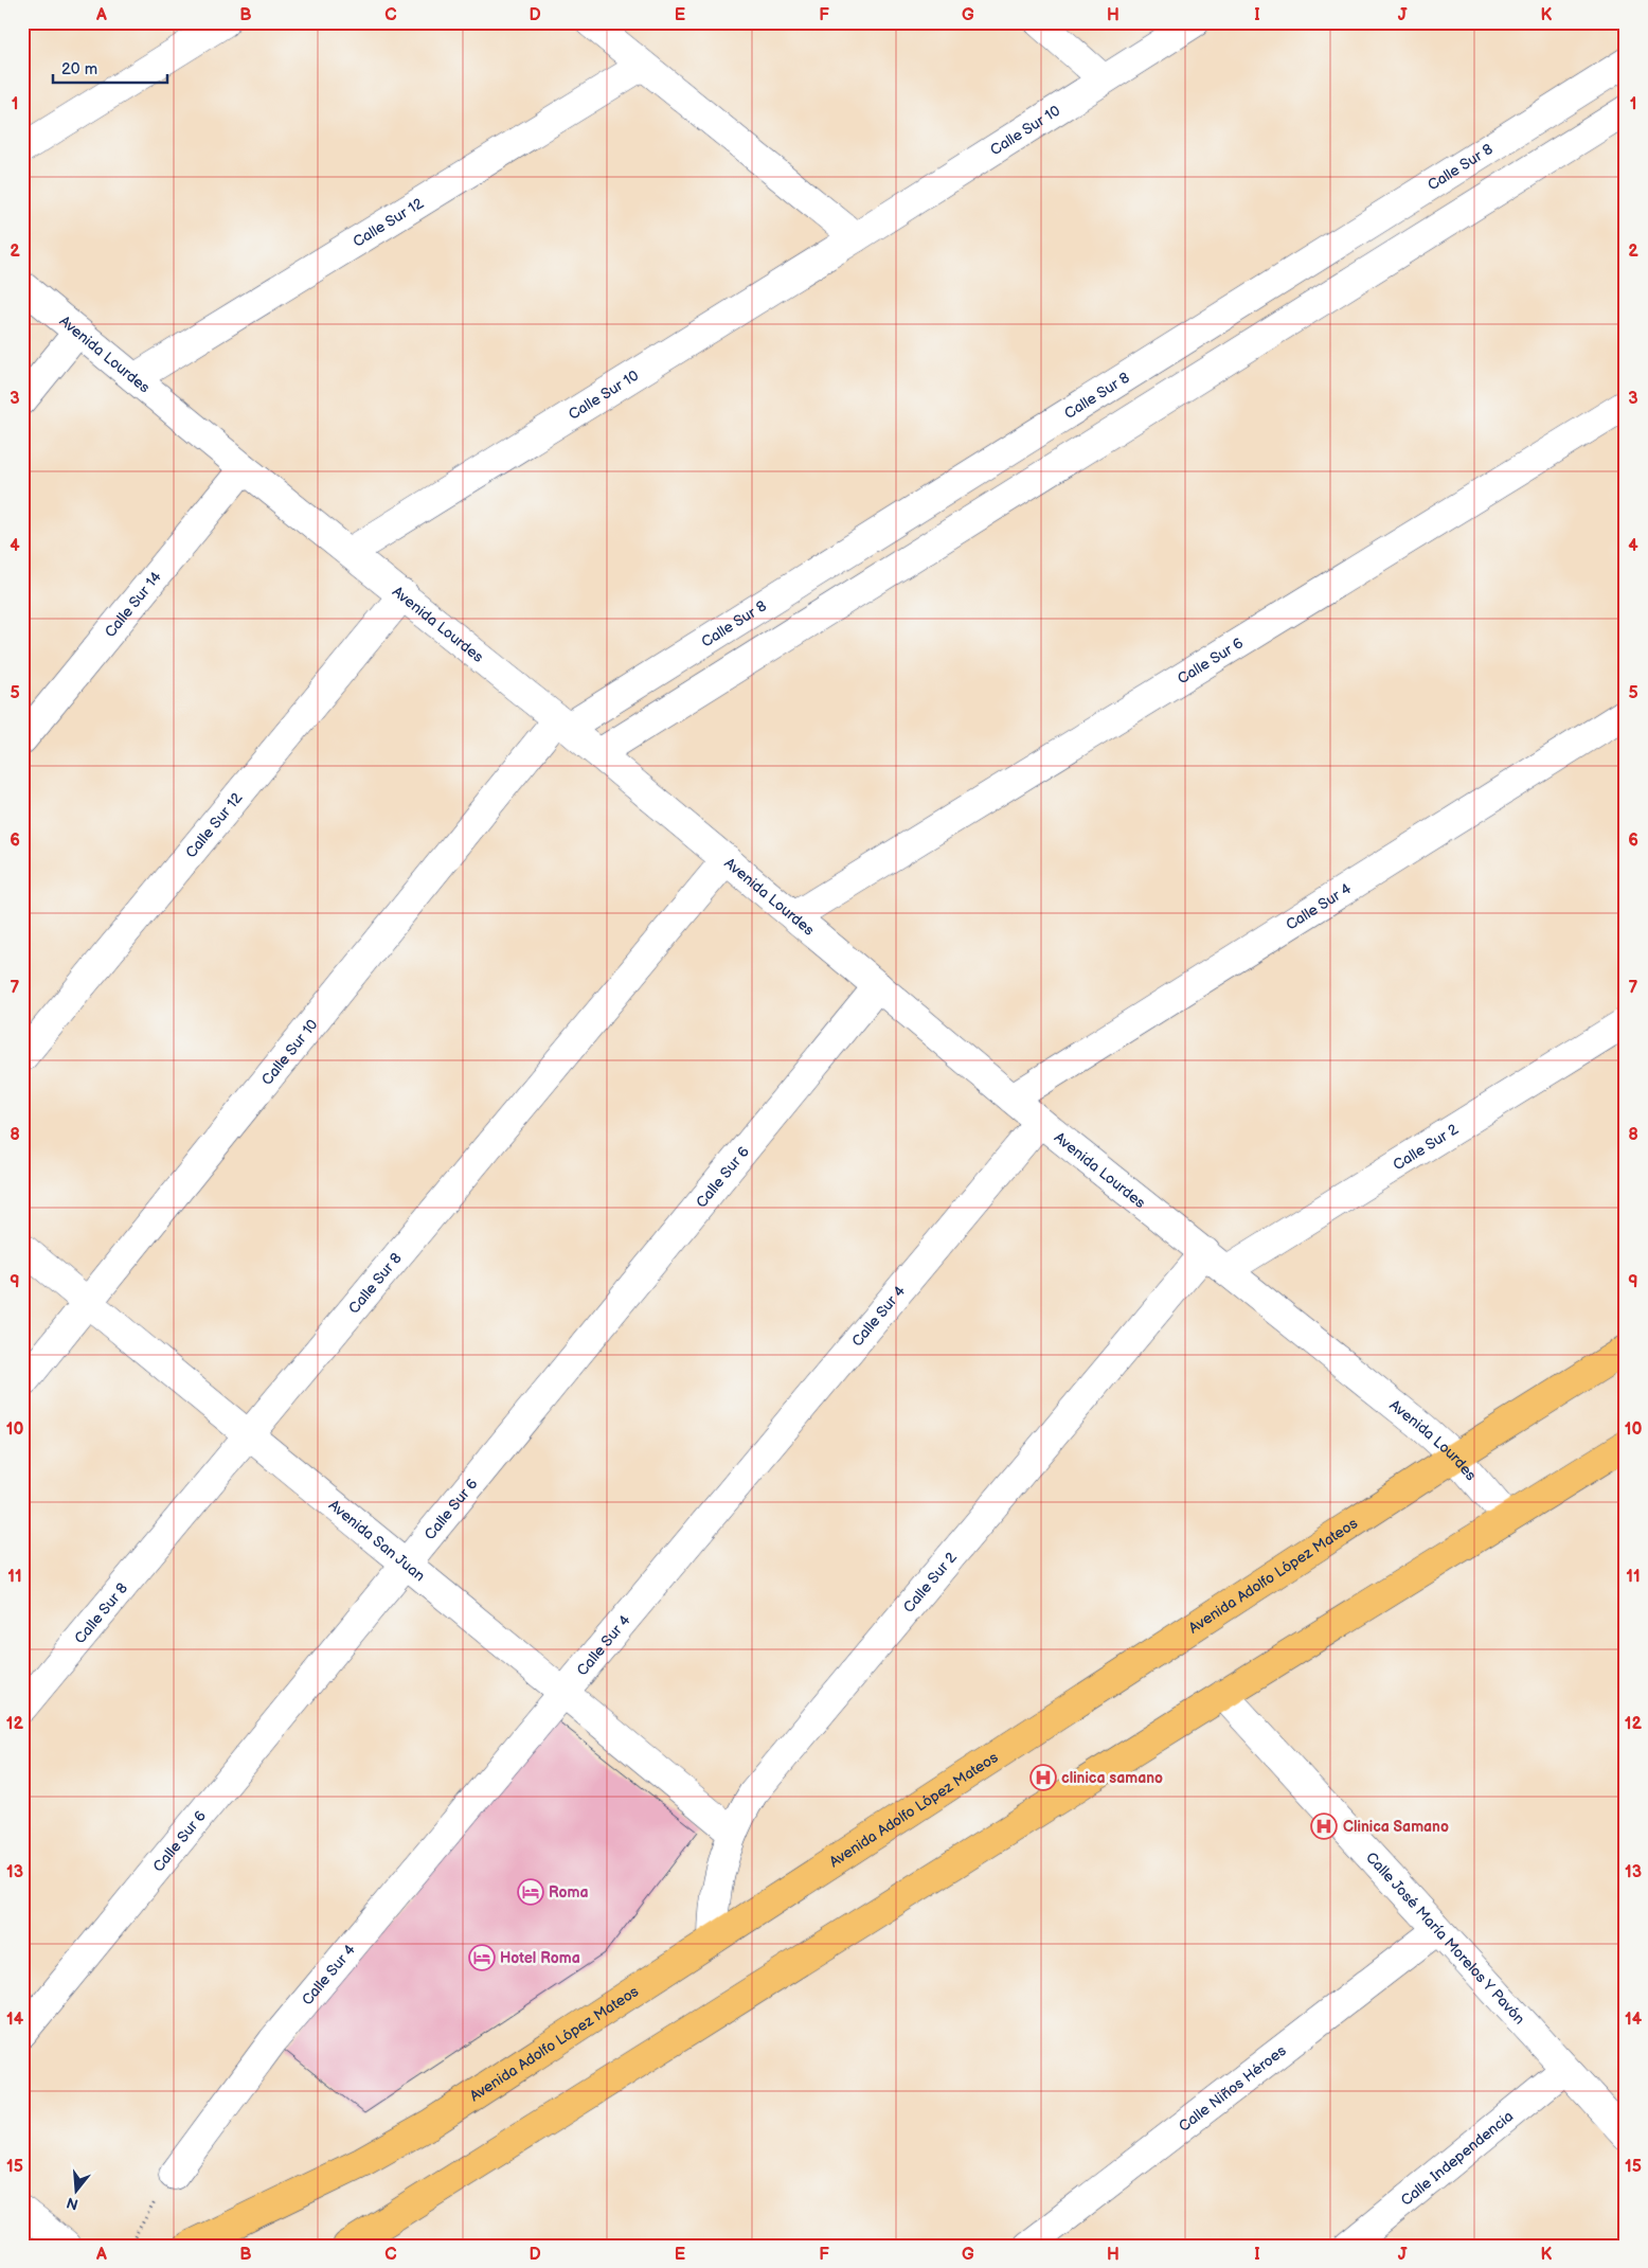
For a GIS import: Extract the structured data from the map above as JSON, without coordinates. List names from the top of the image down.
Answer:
{
  "streets": {
    "main road": ["Avenida Adolfo López Mateos"],
    "street": [
      "Calle Sur 10",
      "Calle Sur 8",
      "Calle Sur 12",
      "Avenida Lourdes",
      "Calle Sur 14",
      "Calle Sur 6",
      "Calle Sur 4",
      "Calle Sur 2",
      "Avenida San Juan",
      "Calle José María Morelos Y Pavón",
      "Calle Niños Héroes",
      "Calle Independencia"
    ]
  },
  "crossings": [
    ["Calle Sur 10", "Calle Sur 8"],
    ["Calle Sur 10", "Avenida Lourdes"],
    ["Calle Sur 10", "Avenida San Juan"],
    ["Calle Sur 8", "Avenida Lourdes"],
    ["Calle Sur 8", "Avenida San Juan"],
    ["Calle Sur 12", "Avenida Lourdes"],
    ["Avenida Lourdes", "Calle Sur 14"],
    ["Avenida Lourdes", "Calle Sur 6"],
    ["Avenida Lourdes", "Calle Sur 4"],
    ["Avenida Lourdes", "Calle Sur 2"],
    ["Avenida Lourdes", "Avenida Adolfo López Mateos"],
    ["Calle Sur 6", "Avenida San Juan"],
    ["Calle Sur 4", "Avenida San Juan"],
    ["Calle Sur 2", "Avenida San Juan"],
    ["Calle Sur 2", "Avenida Adolfo López Mateos"],
    ["Calle José María Morelos Y Pavón", "Calle Niños Héroes"],
    ["Calle José María Morelos Y Pavón", "Calle Independencia"]
  ],
  "places": {
    "hospital": ["clinica samano", "Clinica Samano"],
    "hotel": ["Roma", "Hotel Roma"]
  },
  "scale_bar": "20 m",
  "north": "bottom",
  "grid": {
    "columns": [
      "A",
      "B",
      "C",
      "D",
      "E",
      "F",
      "G",
      "H",
      "I",
      "J",
      "K"
    ],
    "rows": [
      "1",
      "2",
      "3",
      "4",
      "5",
      "6",
      "7",
      "8",
      "9",
      "10",
      "11",
      "12",
      "13",
      "14",
      "15"
    ]
  }
}
